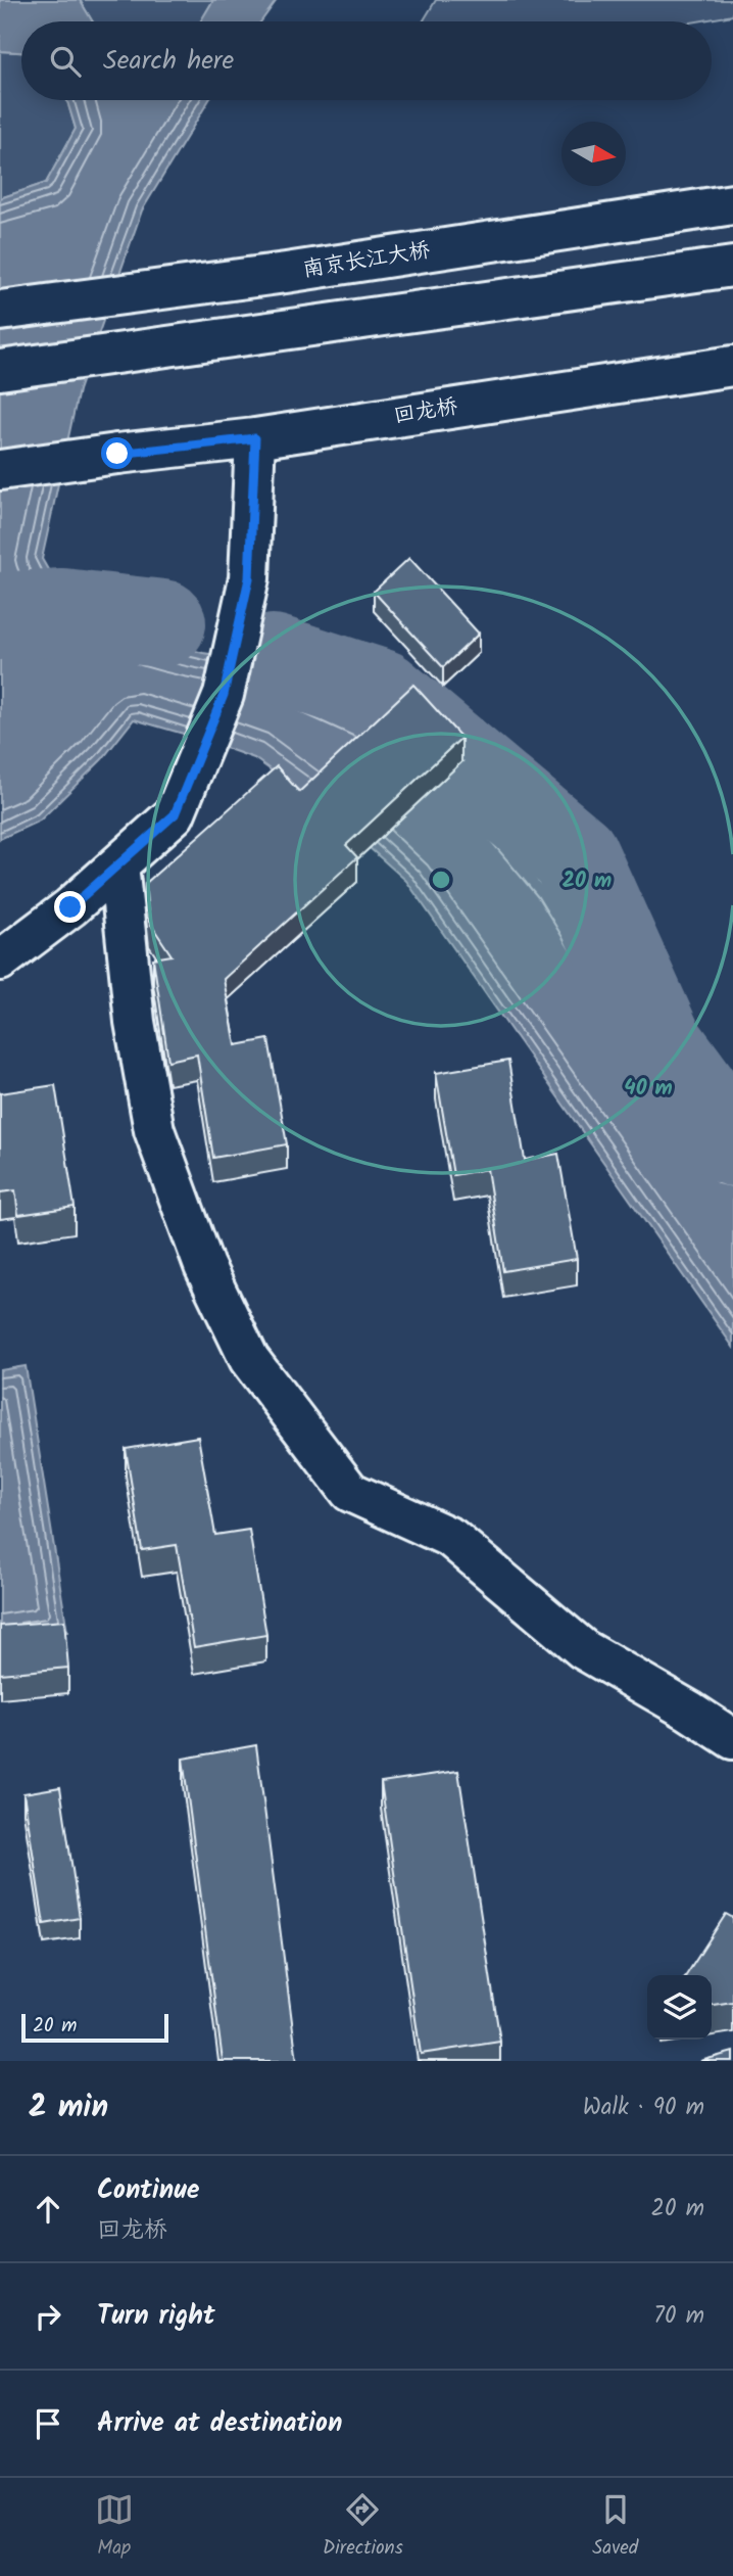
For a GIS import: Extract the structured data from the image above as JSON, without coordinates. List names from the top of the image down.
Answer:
{
  "streets": {
    "main road": ["南京长江大桥", "回龙桥"]
  },
  "scale_bar": "20 m",
  "north": "right",
  "page": {
    "search": "Search here",
    "scale": "20 m",
    "heading": ["2 min", "Walk · 90 m"],
    "list": [
      ["Continue", "回龙桥", "20 m"],
      ["Turn right", "70 m"],
      "Arrive at destination"
    ],
    "nav": ["Map", "Directions", "Saved"]
  },
  "rings": ["20 m", "40 m"]
}
